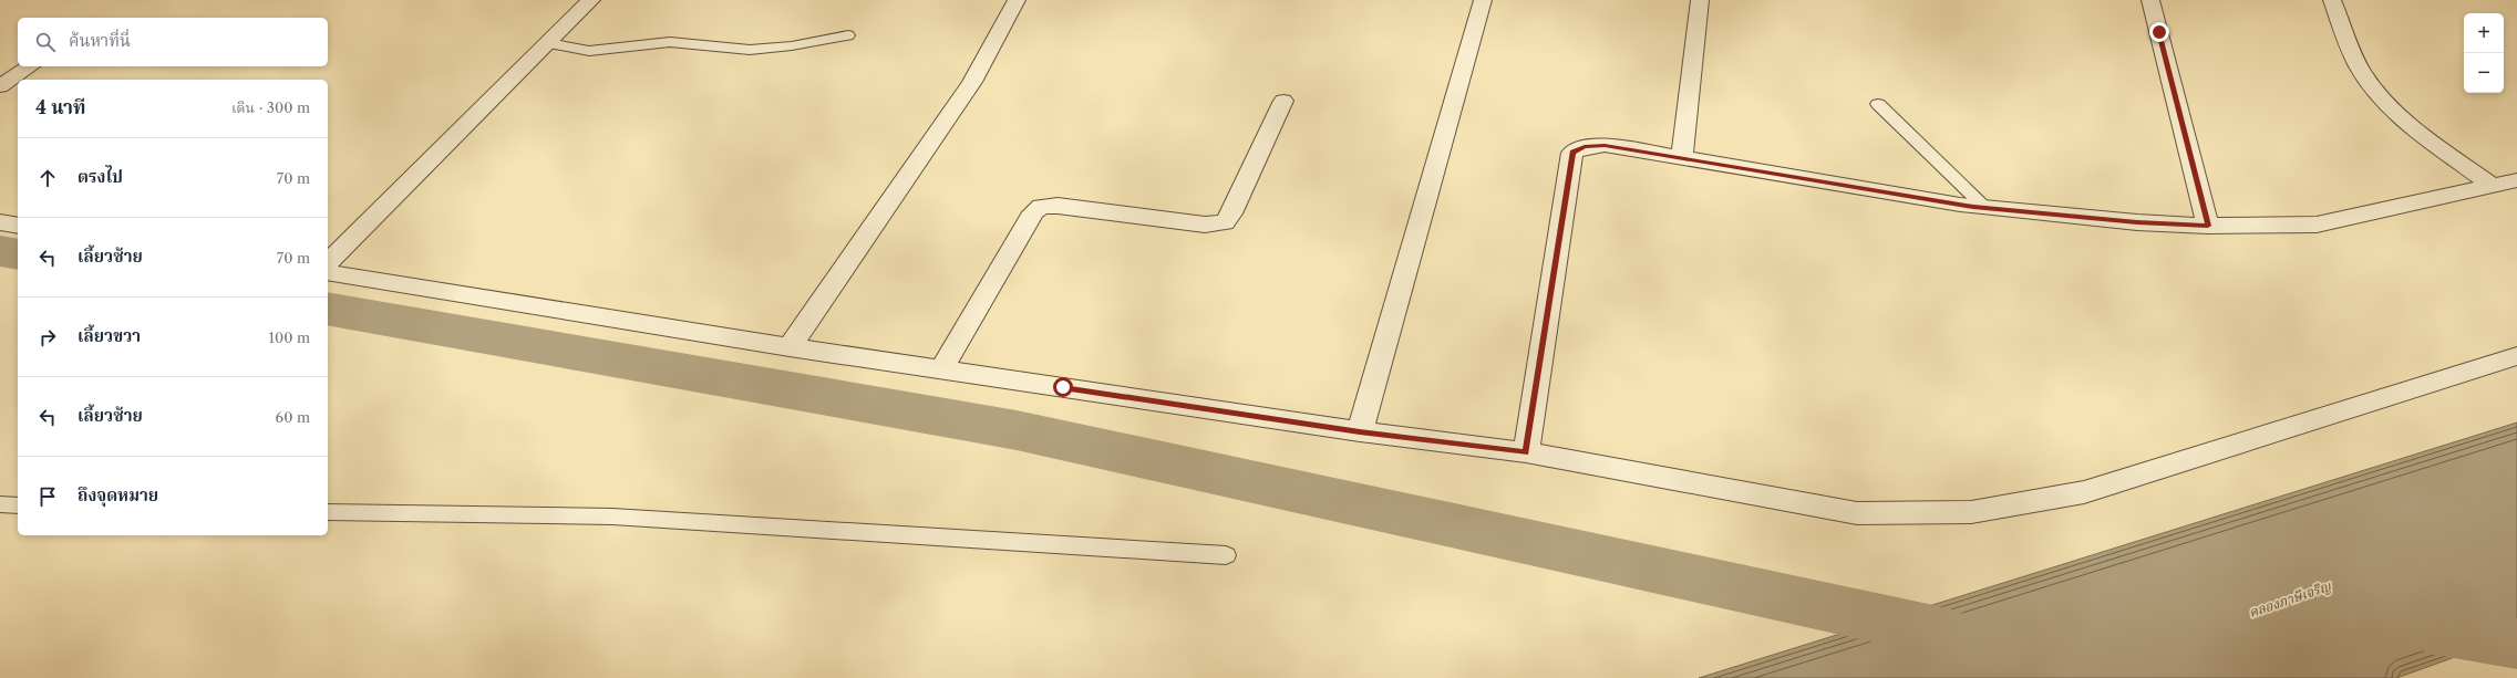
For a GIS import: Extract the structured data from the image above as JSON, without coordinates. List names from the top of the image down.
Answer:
{
  "water": ["คลองภาษีเจริญ"],
  "page": {
    "map_buttons": ["+", "−"],
    "search": "ค้นหาที่นี่",
    "heading": ["4 นาที", "เดิน · 300 m"],
    "list": [
      ["ตรงไป", "70 m"],
      ["เลี้ยวซ้าย", "70 m"],
      ["เลี้ยวขวา", "100 m"],
      ["เลี้ยวซ้าย", "60 m"],
      "ถึงจุดหมาย"
    ]
  }
}
